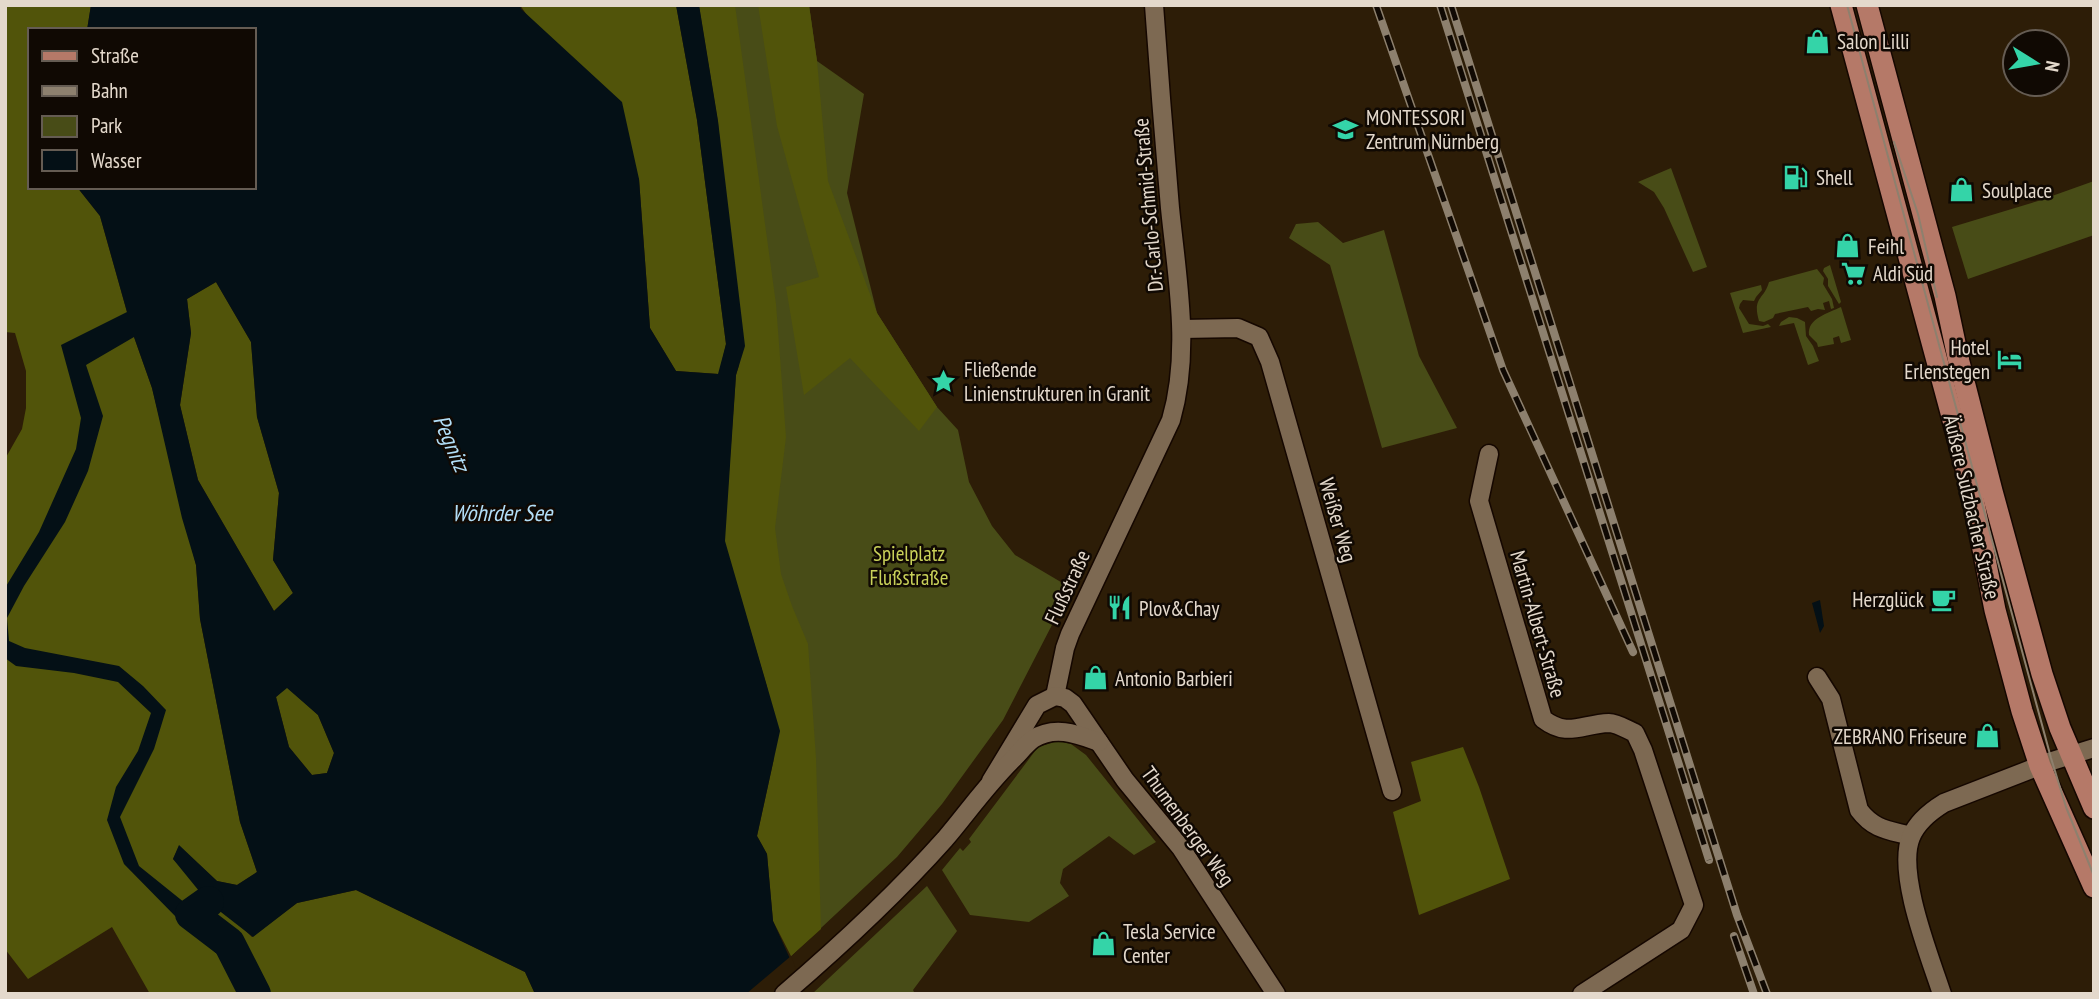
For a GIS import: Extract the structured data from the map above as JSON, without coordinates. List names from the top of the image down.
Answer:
{
  "streets": {
    "main road": ["Äußere Sulzbacher Straße"],
    "street": [
      "Dr.-Carlo-Schmid-Straße",
      "Weißer Weg",
      "Flußstraße",
      "Martin-Albert-Straße",
      "Thumenberger Weg"
    ]
  },
  "crossings": [
    ["Dr.-Carlo-Schmid-Straße", "Weißer Weg"],
    ["Dr.-Carlo-Schmid-Straße", "Flußstraße"],
    ["Flußstraße", "Thumenberger Weg"]
  ],
  "water": ["Pegnitz", "Wöhrder See"],
  "parks": ["Spielplatz Flußstraße"],
  "places": {
    "shop": [
      "Salon Lilli",
      "Soulplace",
      "Feihl",
      "Antonio Barbieri",
      "ZEBRANO Friseure",
      "Tesla Service Center"
    ],
    "school or university": ["MONTESSORI Zentrum Nürnberg"],
    "fuel station": ["Shell"],
    "supermarket": ["Aldi Süd"],
    "hotel": ["Hotel Erlenstegen"],
    "place": ["Fließende Linienstrukturen in Granit"],
    "cafe": ["Herzglück"],
    "restaurant": ["Plov&Chay"]
  },
  "legend": [
    "Straße",
    "Bahn",
    "Park",
    "Wasser"
  ],
  "north": "right"
}
